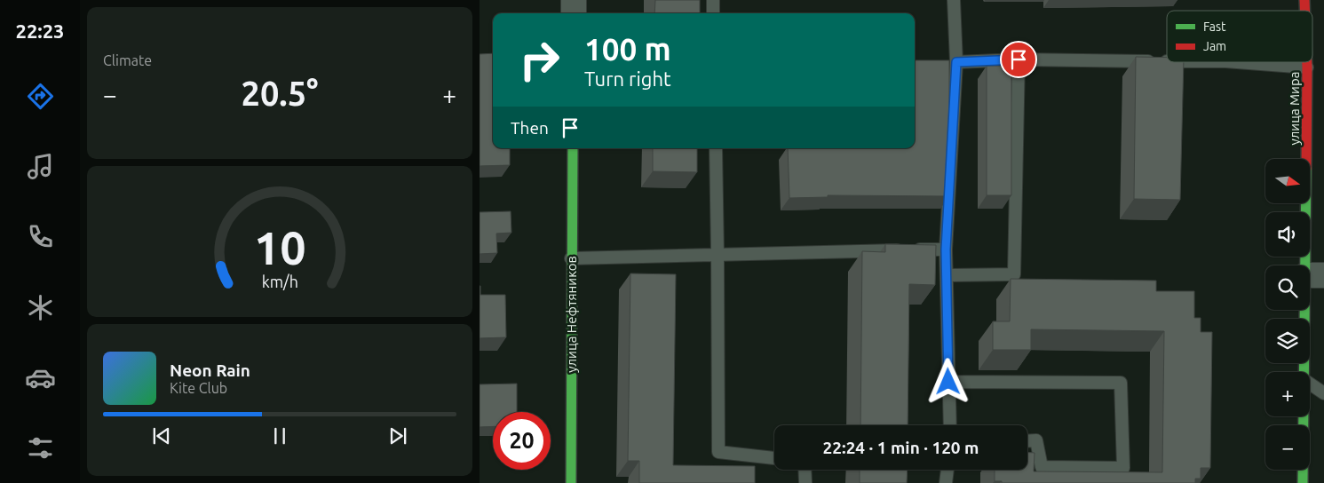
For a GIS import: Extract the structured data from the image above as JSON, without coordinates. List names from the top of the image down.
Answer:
{
  "streets": {
    "main road": ["улица Мира", "улица Нефтяников"]
  },
  "legend": ["Fast", "Jam"],
  "north": "right",
  "page": {
    "tabs": "22:23",
    "tile": "Climate",
    "turn": ["100 m", "Turn right"],
    "heat": ["−", "20.5°", "+"],
    "then": "Then",
    "map_buttons": ["+", "−"],
    "song": ["Neon Rain", "Kite Club"],
    "limit": "20",
    "trip": "22:24 · 1 min · 120 m",
    "gauge": ["10", "km/h"]
  }
}
